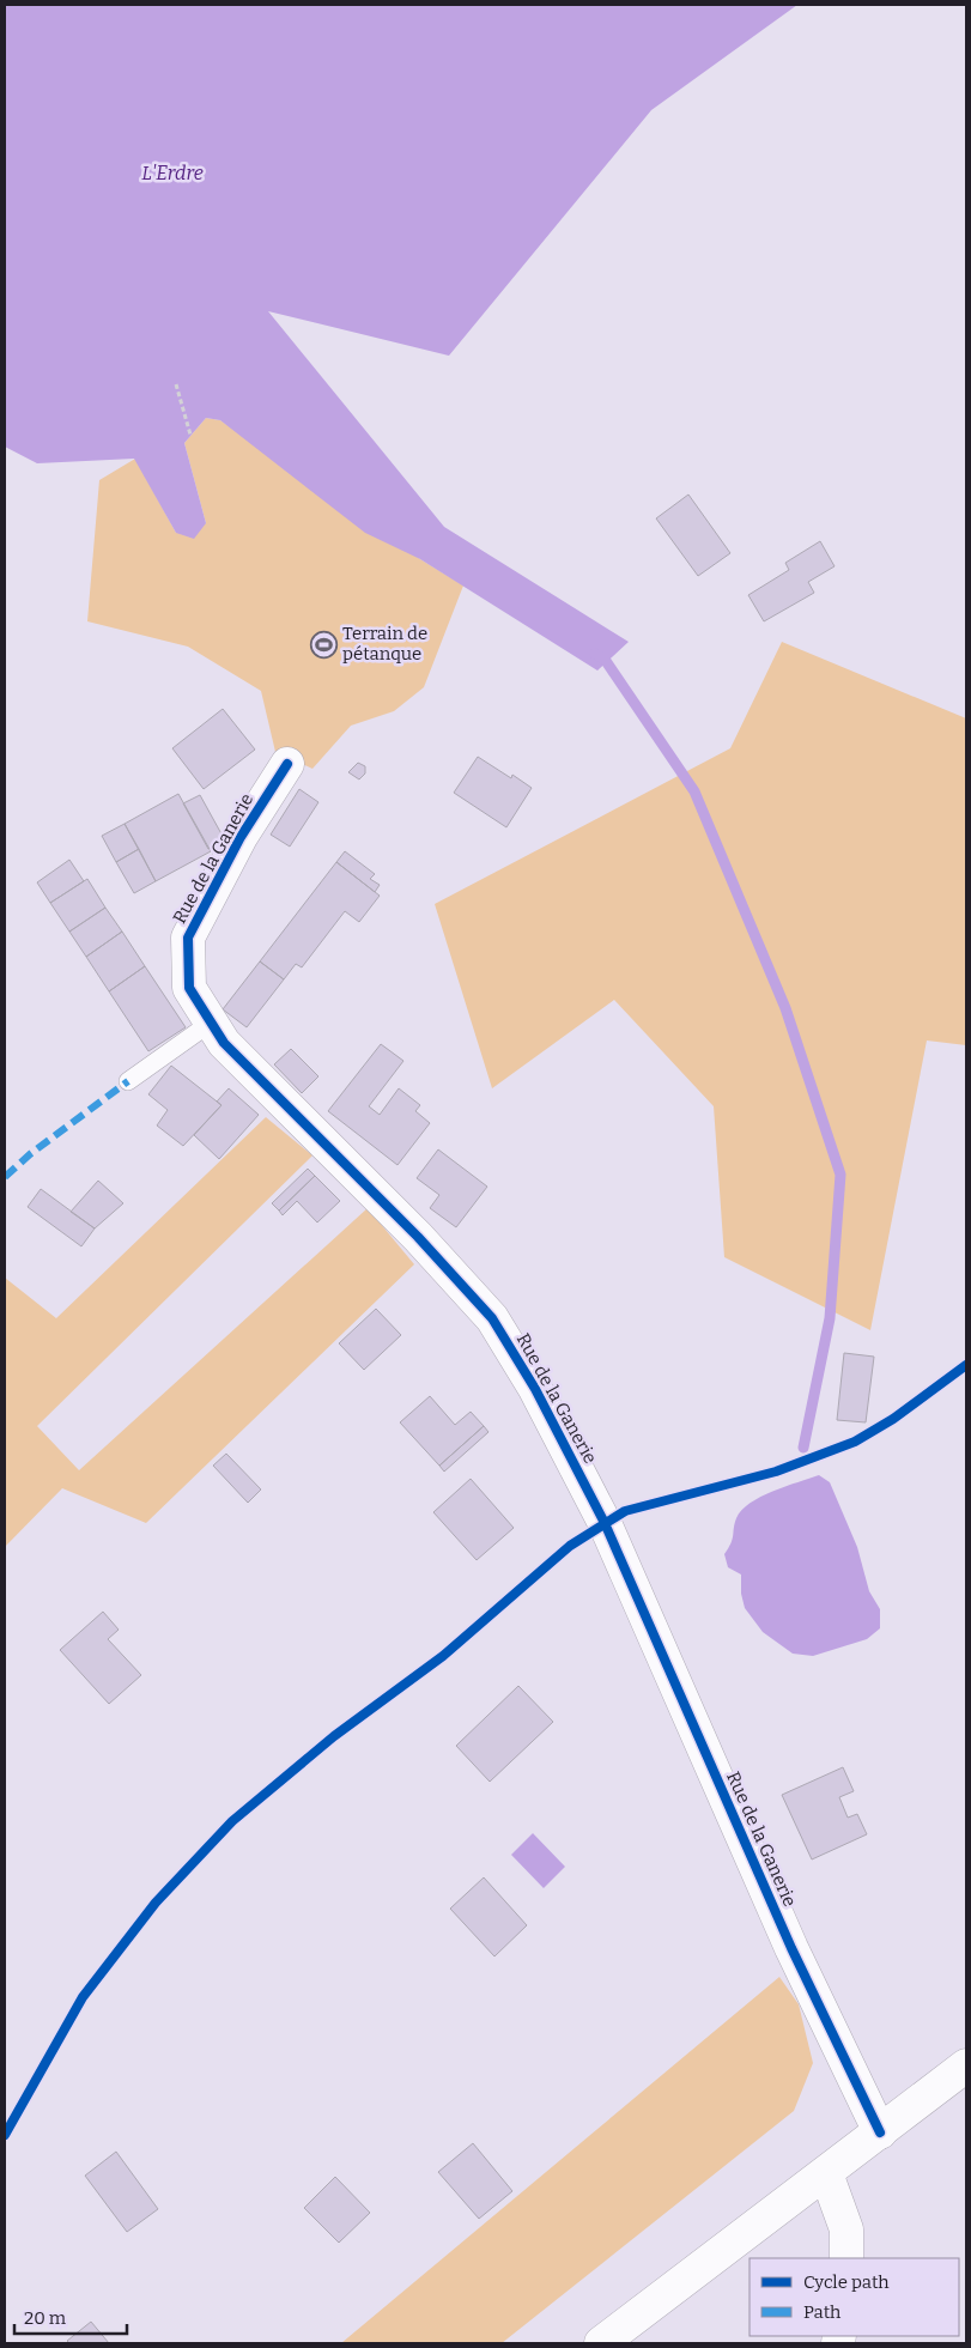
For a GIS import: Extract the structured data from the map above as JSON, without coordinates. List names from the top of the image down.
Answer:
{
  "streets": {
    "street": ["Rue de la Ganerie"]
  },
  "water": ["L'Erdre"],
  "places": {
    "sports": ["Terrain de pétanque"]
  },
  "legend": ["Cycle path", "Path"],
  "scale_bar": "20 m"
}
